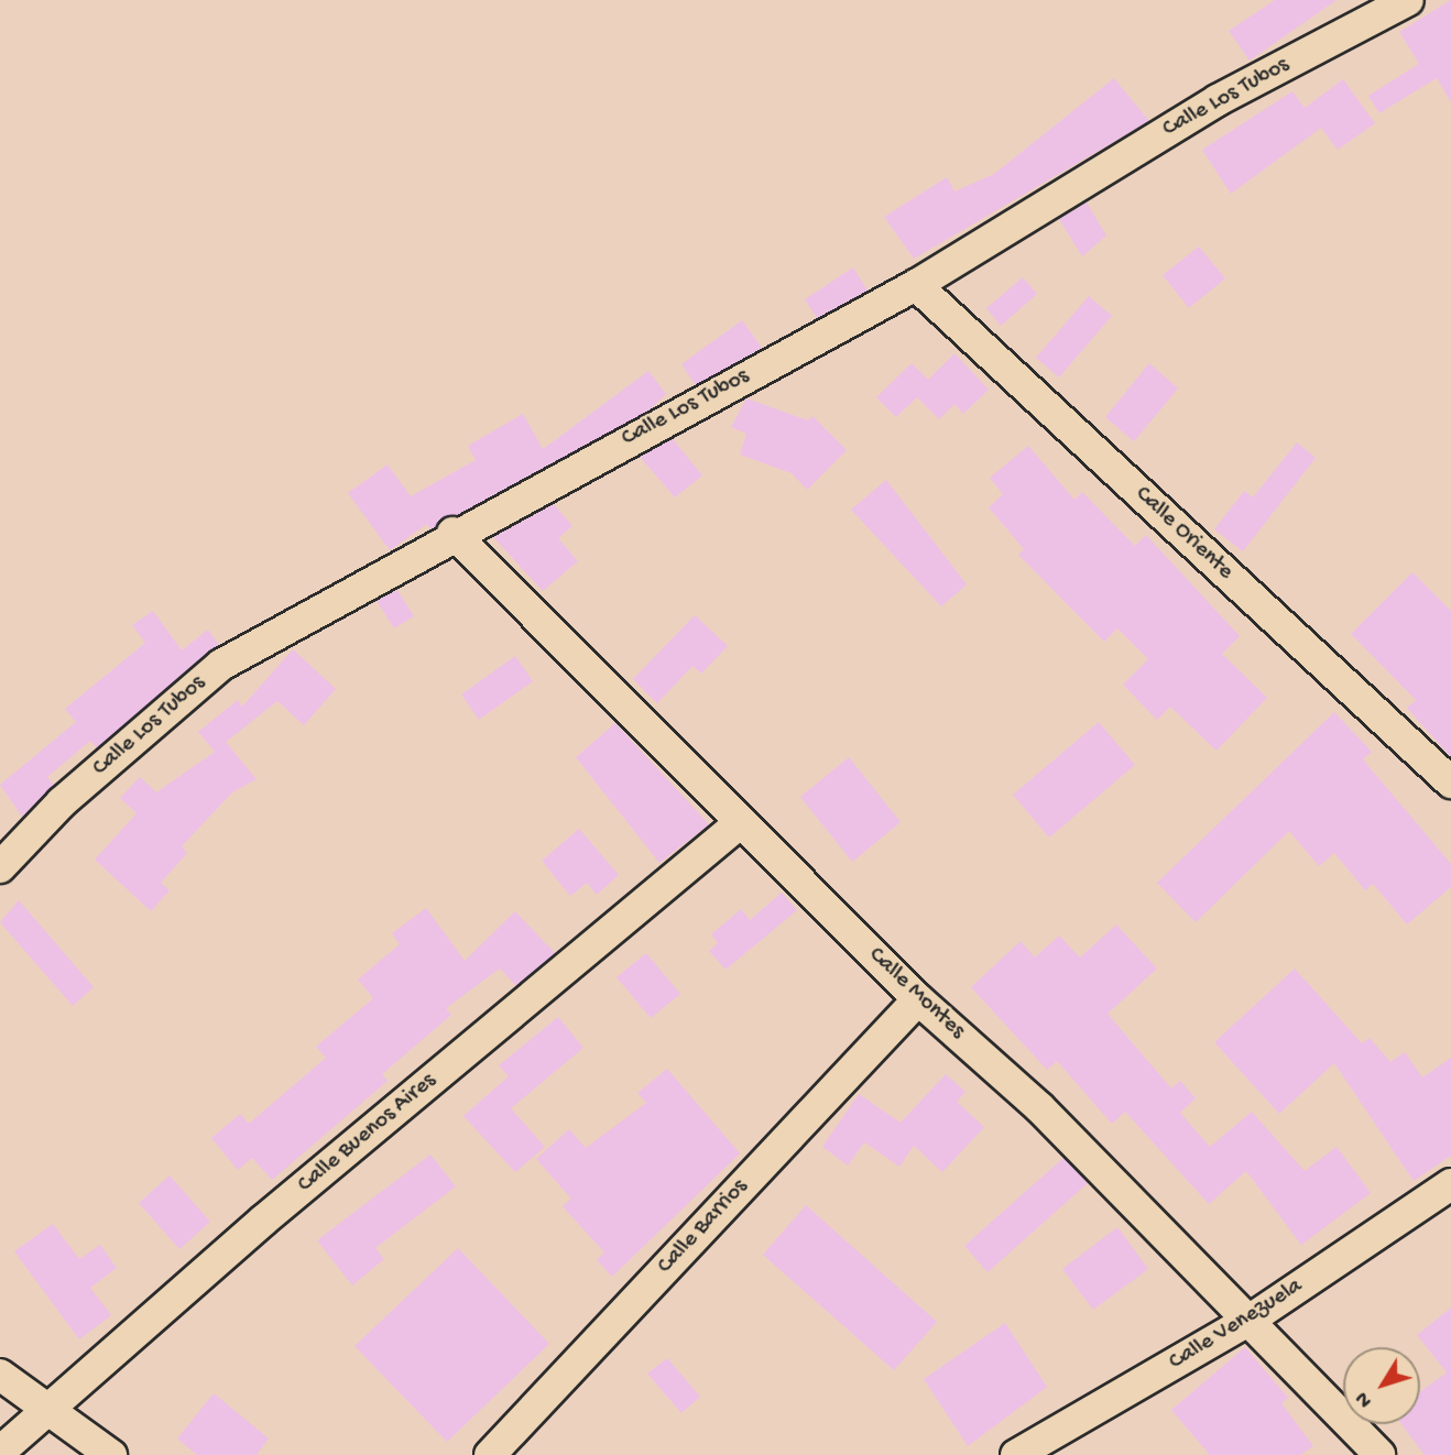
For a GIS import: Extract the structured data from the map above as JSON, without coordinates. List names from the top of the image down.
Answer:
{
  "streets": {
    "street": [
      "Calle Los Tubos",
      "Calle Oriente",
      "Calle Montes",
      "Calle Buenos Aires",
      "Calle Barrios",
      "Calle Venezuela"
    ]
  },
  "crossings": [
    ["Calle Los Tubos", "Calle Oriente"],
    ["Calle Los Tubos", "Calle Montes"],
    ["Calle Montes", "Calle Buenos Aires"],
    ["Calle Montes", "Calle Barrios"],
    ["Calle Montes", "Calle Venezuela"]
  ],
  "north": "bottom left"
}
